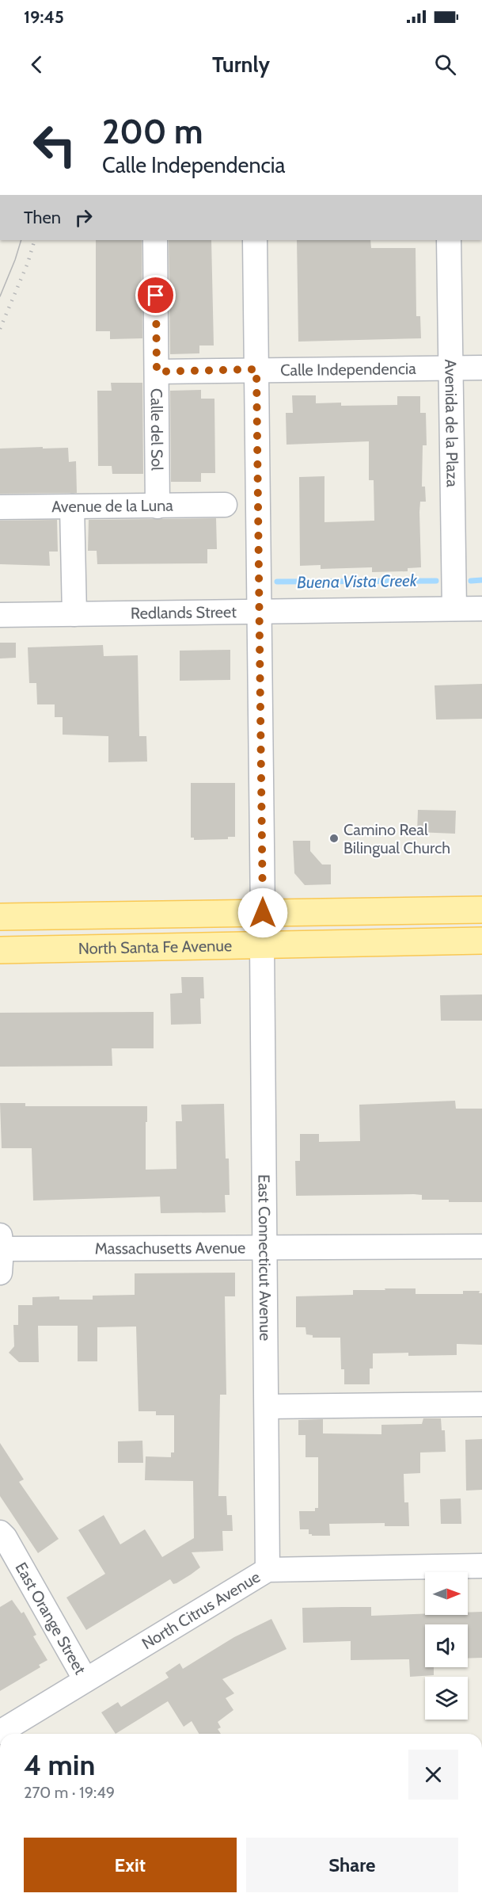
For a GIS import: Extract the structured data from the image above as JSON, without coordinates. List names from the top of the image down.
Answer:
{
  "streets": {
    "main road": ["North Santa Fe Avenue"],
    "street": [
      "Calle Independencia",
      "Avenida de la Plaza",
      "Calle del Sol",
      "Avenue de la Luna",
      "Redlands Street",
      "Massachusetts Avenue",
      "East Connecticut Avenue",
      "North Citrus Avenue",
      "East Orange Street"
    ]
  },
  "crossings": [
    ["Calle Independencia", "Avenida de la Plaza"],
    ["Calle Independencia", "Calle del Sol"],
    ["Avenida de la Plaza", "Redlands Street"],
    ["Calle del Sol", "Avenue de la Luna"],
    ["North Santa Fe Avenue", "East Connecticut Avenue"],
    ["Massachusetts Avenue", "East Connecticut Avenue"],
    ["East Connecticut Avenue", "North Citrus Avenue"],
    ["North Citrus Avenue", "East Orange Street"]
  ],
  "water": ["Buena Vista Creek"],
  "places": ["Camino Real Bilingual Church"],
  "north": "right",
  "page": {
    "status": "19:45",
    "header": "Turnly",
    "turn": ["200 m", "Calle Independencia"],
    "then": "Then",
    "heading": ["4 min", "270 m · 19:49"],
    "buttons": ["Exit", "Share"]
  }
}
